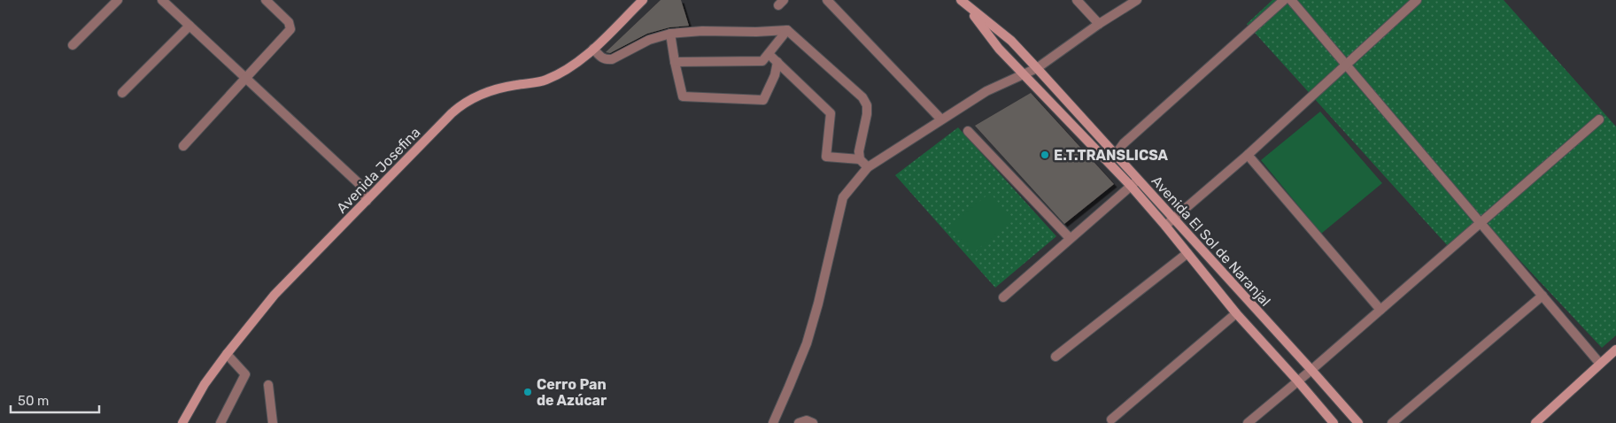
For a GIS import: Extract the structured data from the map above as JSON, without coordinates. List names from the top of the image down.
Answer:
{
  "streets": {
    "street": ["Avenida Josefina", "Avenida El Sol de Naranjal"]
  },
  "places": ["E.T.TRANSLICSA", "Cerro Pan de Azúcar"],
  "scale_bar": "50 m"
}
